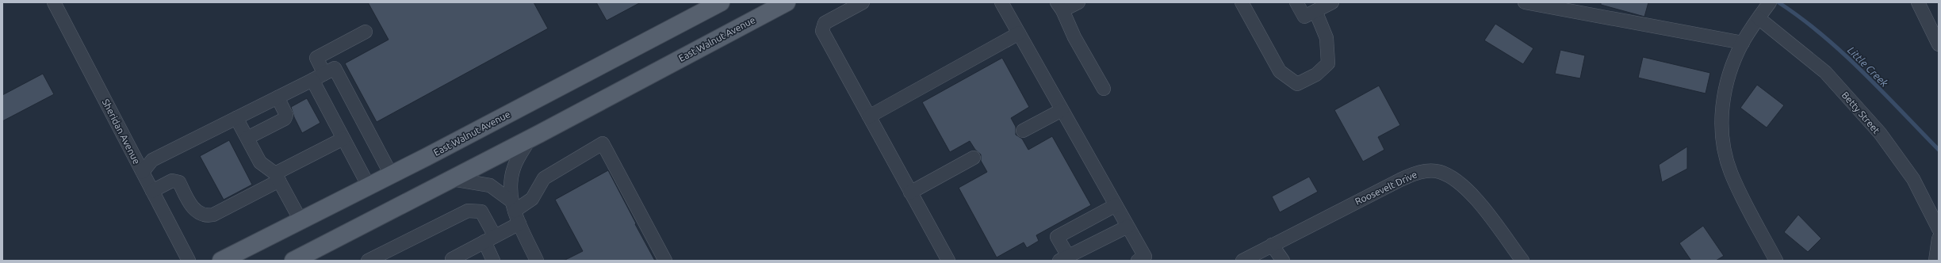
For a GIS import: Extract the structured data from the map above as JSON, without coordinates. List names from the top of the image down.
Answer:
{
  "streets": {
    "main road": ["East Walnut Avenue"],
    "street": ["Betty Street", "Sheridan Avenue", "Roosevelt Drive"]
  },
  "water": ["Little Creek"]
}
